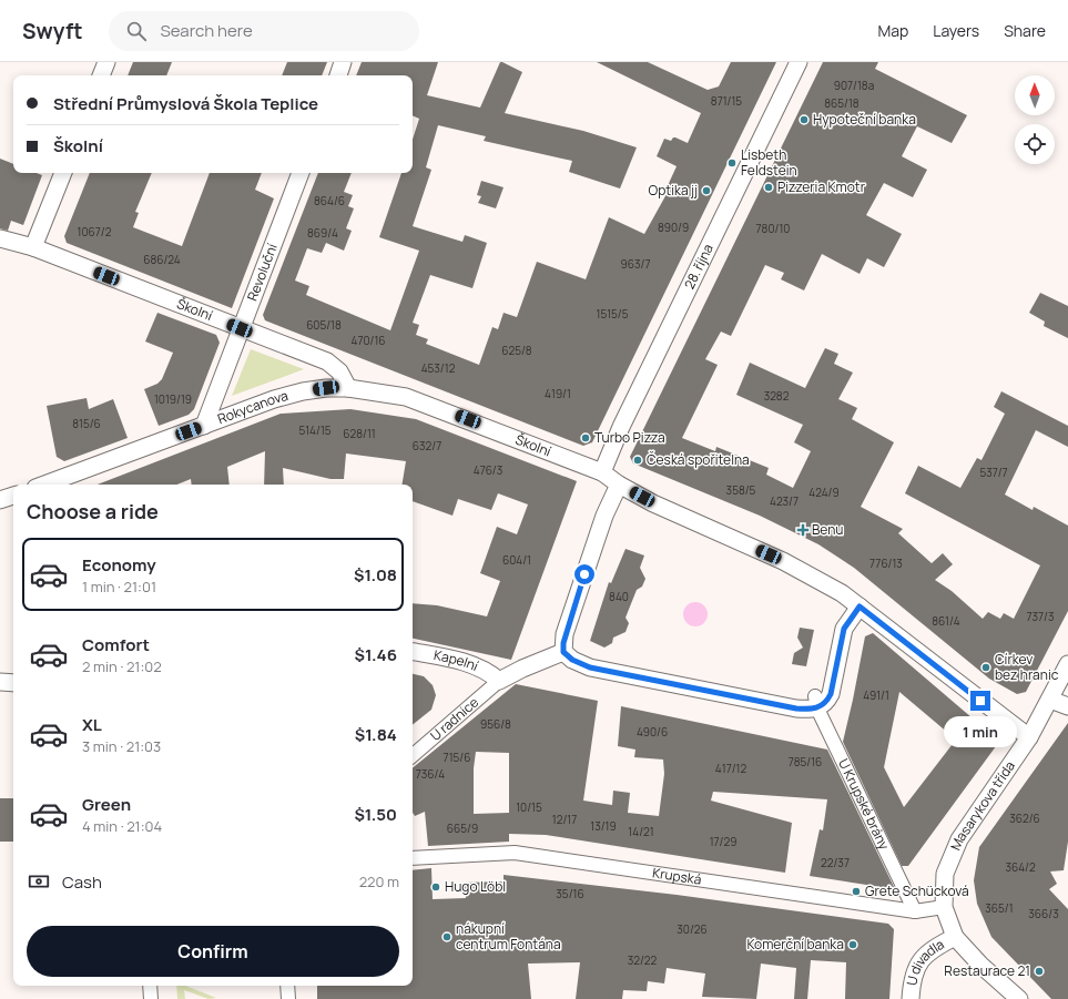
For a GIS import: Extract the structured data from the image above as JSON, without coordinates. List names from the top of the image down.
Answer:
{
  "streets": {
    "street": [
      "28. října",
      "Revoluční",
      "Školní",
      "Rokycanova",
      "Kapelní",
      "U radnice",
      "U Krupské brány",
      "Masarykova třída",
      "Krupská",
      "U divadla"
    ]
  },
  "crossings": [
    ["28. října", "Školní"],
    ["Revoluční", "Školní"],
    ["Revoluční", "Rokycanova"],
    ["Školní", "Rokycanova"],
    ["Školní", "Masarykova třída"],
    ["Kapelní", "U radnice"],
    ["U Krupské brány", "Krupská"],
    ["Masarykova třída", "Krupská"]
  ],
  "places": {
    "other": [
      "Hypoteční banka",
      "Lisbeth Feldstein",
      "Pizzeria Kmotr",
      "Optika jj",
      "Turbo Pizza",
      "Česká spořitelna",
      "Církev bez hranic",
      "Hugo Löbl",
      "Grete Schücková",
      "nákupní centrum Fontána",
      "Komerční banka",
      "Restaurace 21"
    ],
    "health": ["Benu"]
  },
  "house_numbers": [
    "907/18a",
    "871/15",
    "865/18",
    "864/6",
    "890/9",
    "780/10",
    "1067/2",
    "869/4",
    "686/24",
    "963/7",
    "1515/5",
    "605/18",
    "470/16",
    "625/8",
    "453/12",
    "419/1",
    "3282",
    "1019/19",
    "815/6",
    "514/15",
    "628/11",
    "632/7",
    "476/3",
    "537/7",
    "358/5",
    "424/9",
    "423/7",
    "604/1",
    "776/13",
    "840",
    "737/3",
    "861/4",
    "491/1",
    "956/8",
    "490/6",
    "715/6",
    "785/16",
    "417/12",
    "736/4",
    "10/15",
    "362/6",
    "12/17",
    "13/19",
    "665/9",
    "14/21",
    "17/29",
    "22/37",
    "364/2",
    "35/16",
    "365/1",
    "366/3",
    "30/26",
    "32/22"
  ],
  "north": "top",
  "page": {
    "header": "Swyft",
    "search": "Search here",
    "nav": ["Map", "Layers", "Share"],
    "banner": ["Střední Průmyslová Škola Teplice", "Školní"],
    "heading": "Choose a ride",
    "list": [
      {
        "name": "Economy",
        "note": "1 min · 21:01",
        "value": "$1.08"
      },
      {
        "name": "Comfort",
        "note": "2 min · 21:02",
        "value": "$1.46"
      },
      {
        "name": "XL",
        "note": "3 min · 21:03",
        "value": "$1.84"
      },
      {
        "name": "Green",
        "note": "4 min · 21:04",
        "value": "$1.50"
      }
    ],
    "bubble": "1 min",
    "pay": ["Cash", "220 m"],
    "buttons": "Confirm"
  }
}
